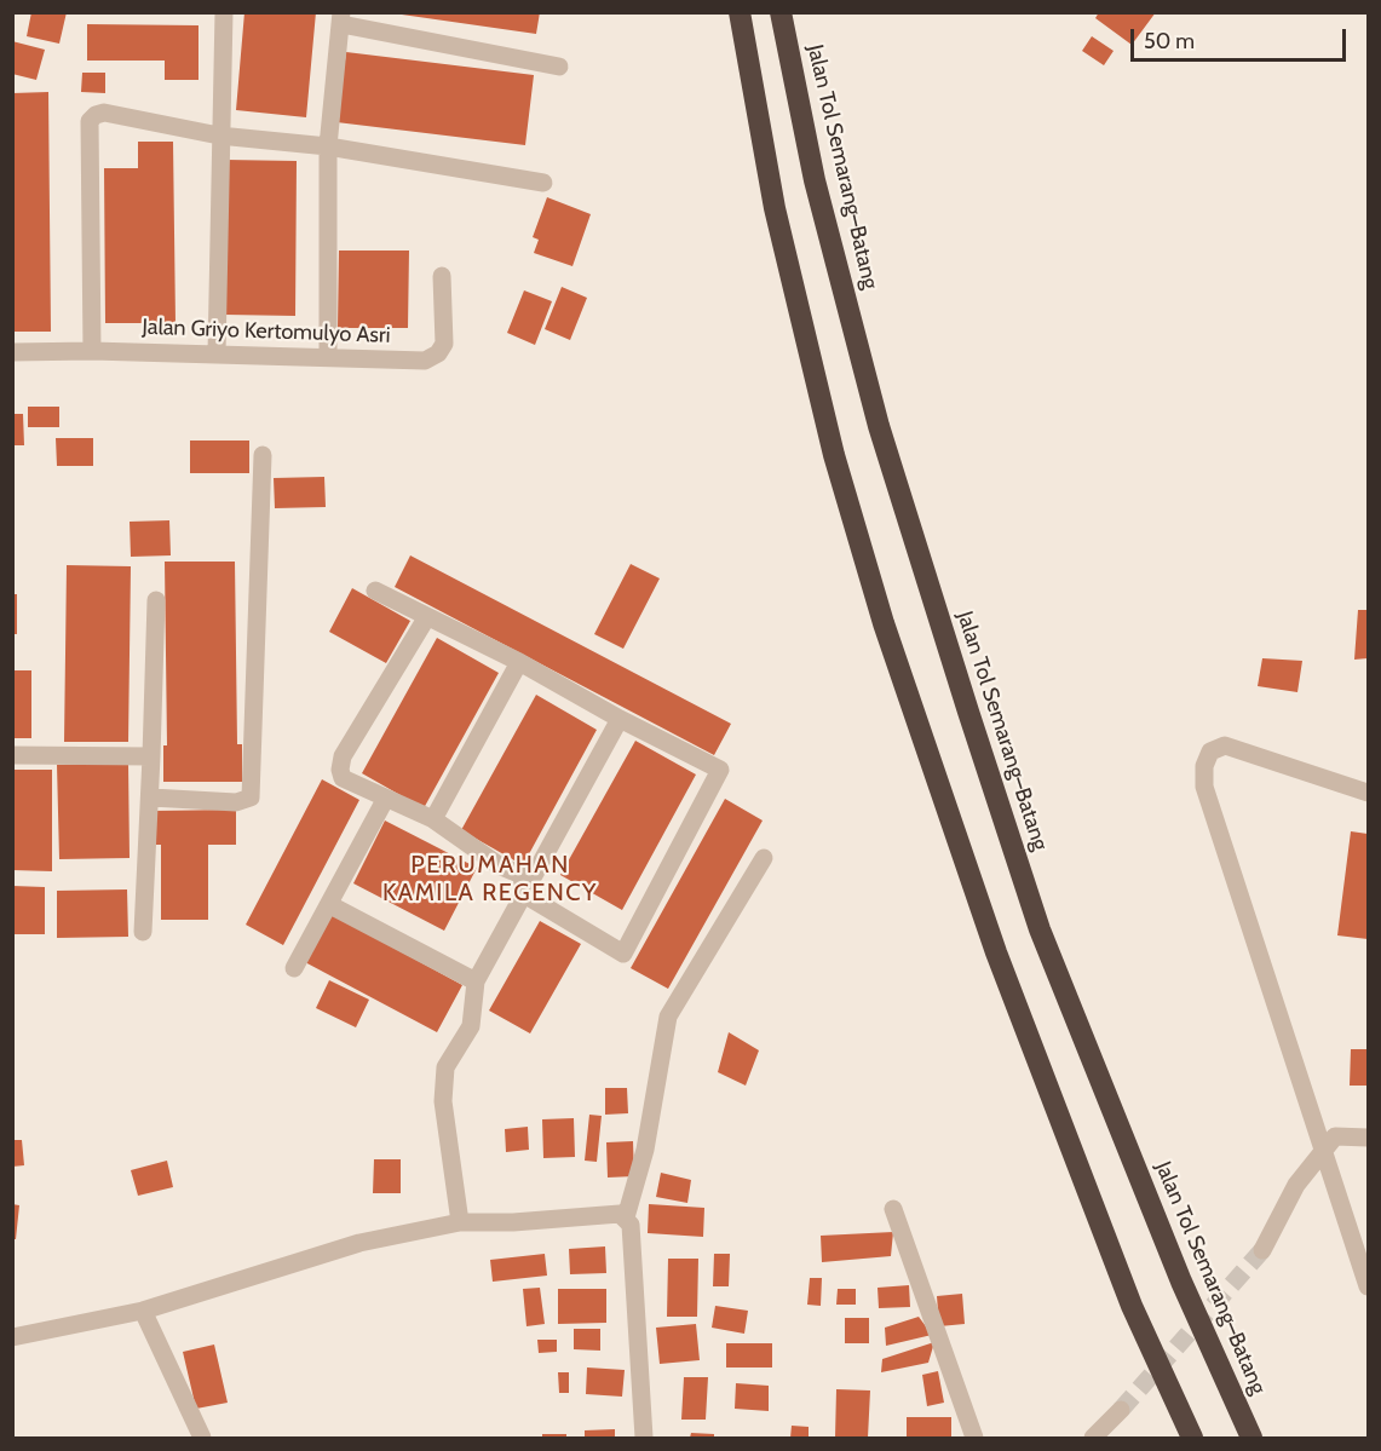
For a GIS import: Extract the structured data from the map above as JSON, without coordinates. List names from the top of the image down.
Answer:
{
  "streets": {
    "highway": ["Jalan Tol Semarang–Batang"],
    "street": ["Jalan Griyo Kertomulyo Asri"]
  },
  "districts": ["PERUMAHAN KAMILA REGENCY"],
  "scale_bar": "50 m"
}
